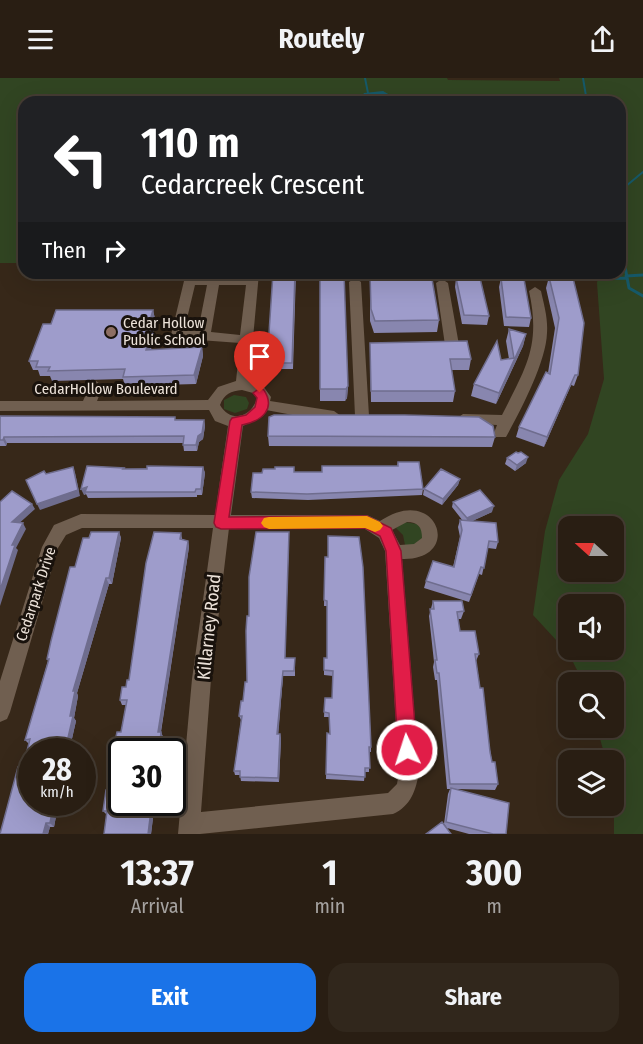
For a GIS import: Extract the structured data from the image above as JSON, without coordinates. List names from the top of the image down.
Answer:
{
  "streets": {
    "street": ["CedarHollow Boulevard", "Cedarpark Drive", "Killarney Road"]
  },
  "crossings": [
    ["CedarHollow Boulevard", "Killarney Road"],
    ["Cedarpark Drive", "Killarney Road"]
  ],
  "places": ["Cedar Hollow Public School"],
  "north": "left",
  "page": {
    "header": "Routely",
    "turn": ["110 m", "Cedarcreek Crescent"],
    "then": "Then",
    "speed": "28 km/h",
    "limit": "30",
    "eta": [
      "13:37",
      "Arrival",
      "1",
      "min",
      "300",
      "m"
    ],
    "buttons": ["Exit", "Share"]
  }
}
